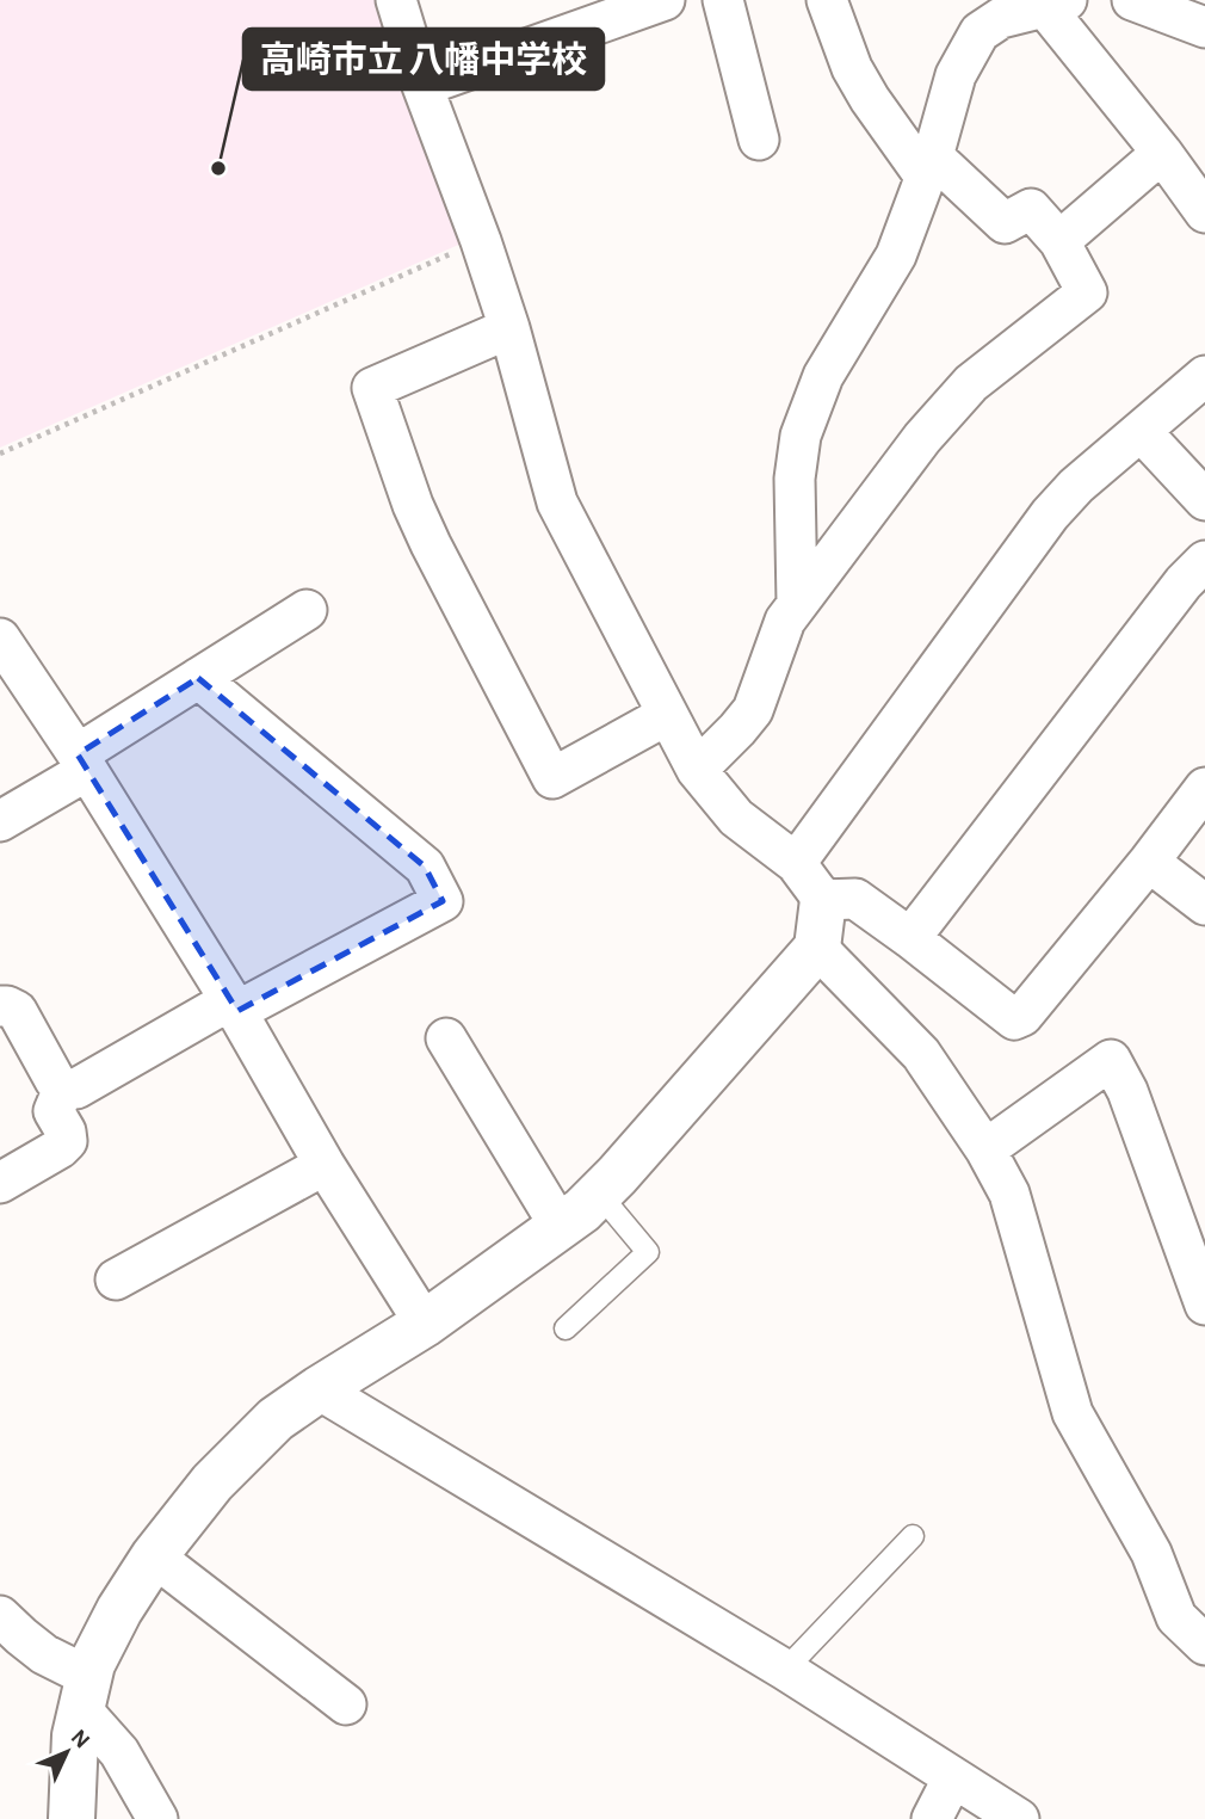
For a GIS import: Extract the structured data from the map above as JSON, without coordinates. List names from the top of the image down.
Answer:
{
  "places": ["高崎市立 八幡中学校"],
  "north": "top right"
}
